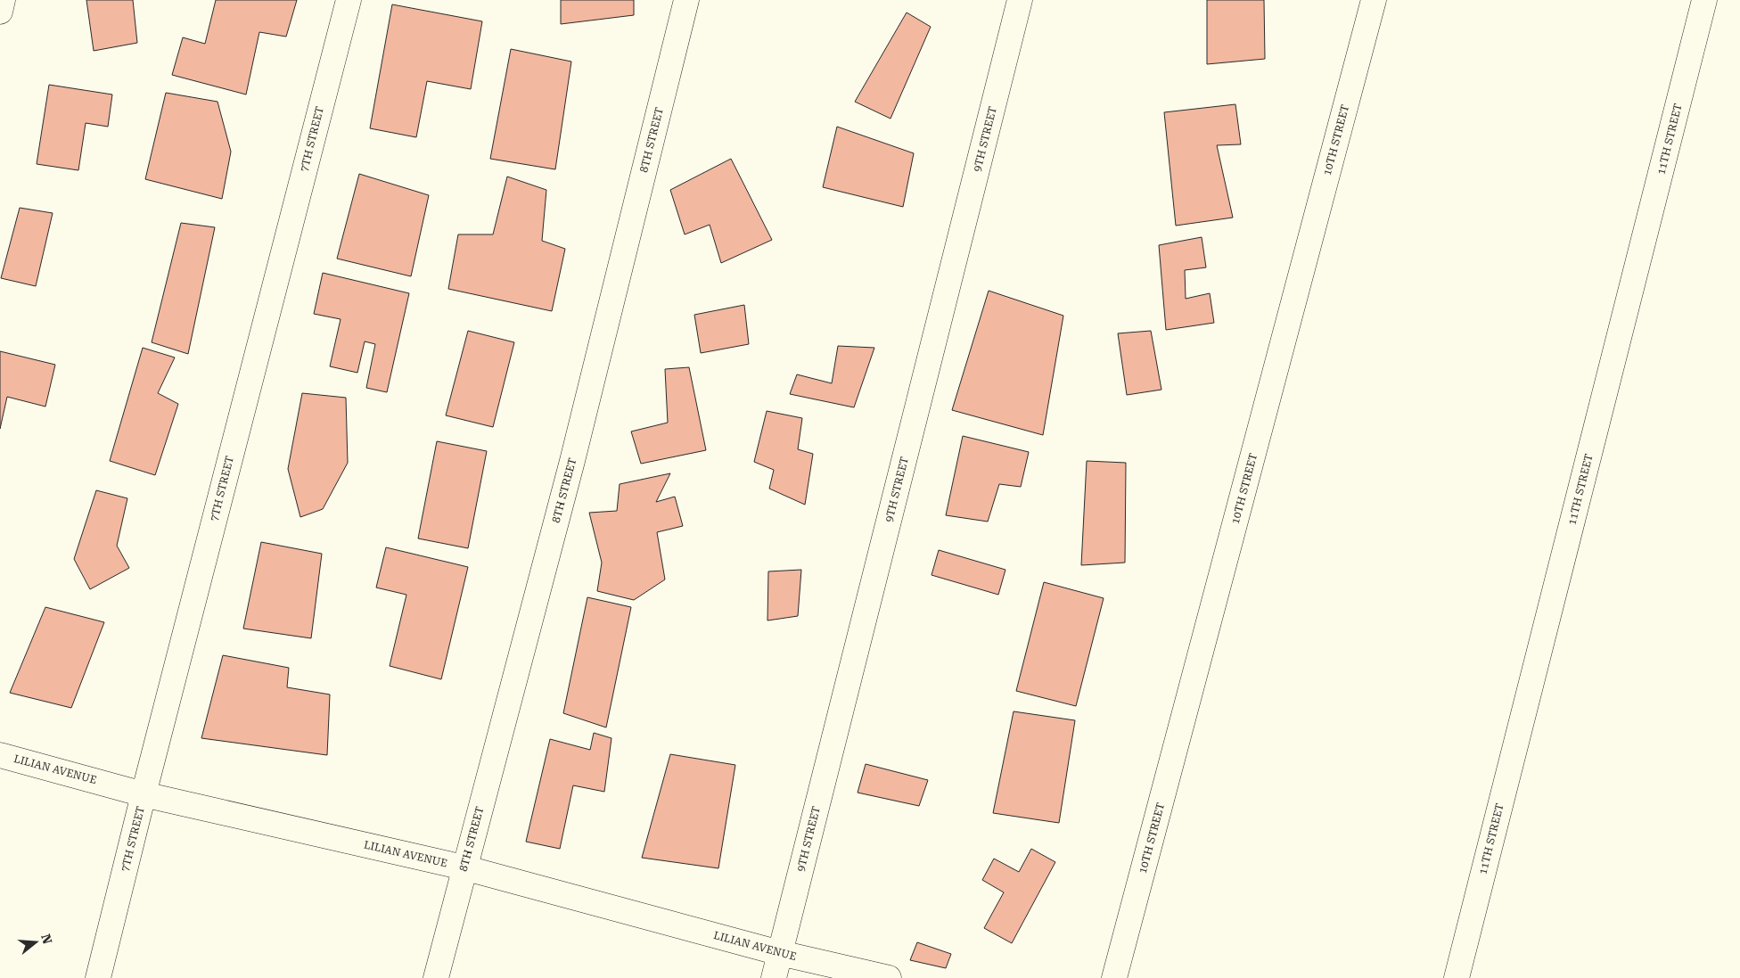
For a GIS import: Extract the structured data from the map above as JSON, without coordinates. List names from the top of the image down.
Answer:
{
  "streets": {
    "street": [
      "7TH STREET",
      "9TH STREET",
      "11TH STREET",
      "8TH STREET",
      "10TH STREET",
      "LILIAN AVENUE"
    ]
  },
  "crossings": [
    ["7TH STREET", "LILIAN AVENUE"],
    ["9TH STREET", "LILIAN AVENUE"],
    ["8TH STREET", "LILIAN AVENUE"]
  ],
  "north": "right"
}
